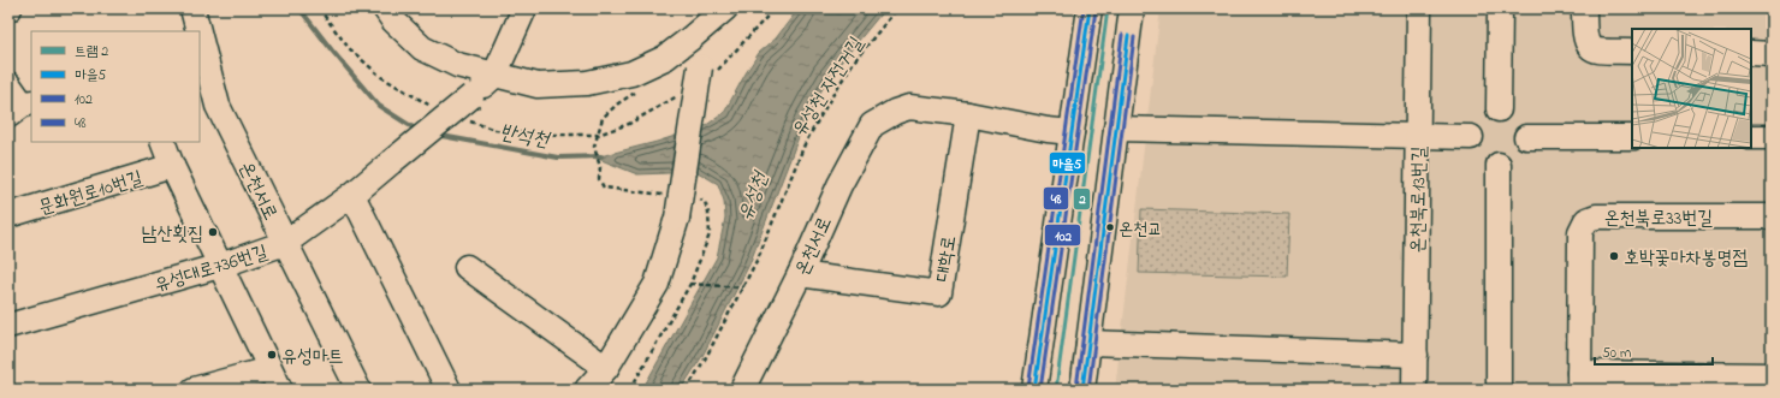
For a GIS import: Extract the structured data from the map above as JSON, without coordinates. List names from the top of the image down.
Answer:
{
  "streets": {
    "street": [
      "온천서로",
      "문화원로10번길",
      "온천북로13번길",
      "온천북로33번길",
      "대학로",
      "유성대로736번길"
    ],
    "path": ["유성천 자전거길"]
  },
  "crossings": [
    ["온천서로", "대학로"],
    ["온천서로", "유성대로736번길"]
  ],
  "water": ["반석천", "유성천"],
  "places": [
    "온천교",
    "남산횟집",
    "호박꽃마차봉명점",
    "유성마트"
  ],
  "lines": [
    "tram line 2",
    "transit line 마을5",
    "transit line 48",
    "transit line 102"
  ],
  "legend": [
    "트램 2",
    "마을5",
    "102",
    "48"
  ],
  "scale_bar": "50 m"
}
